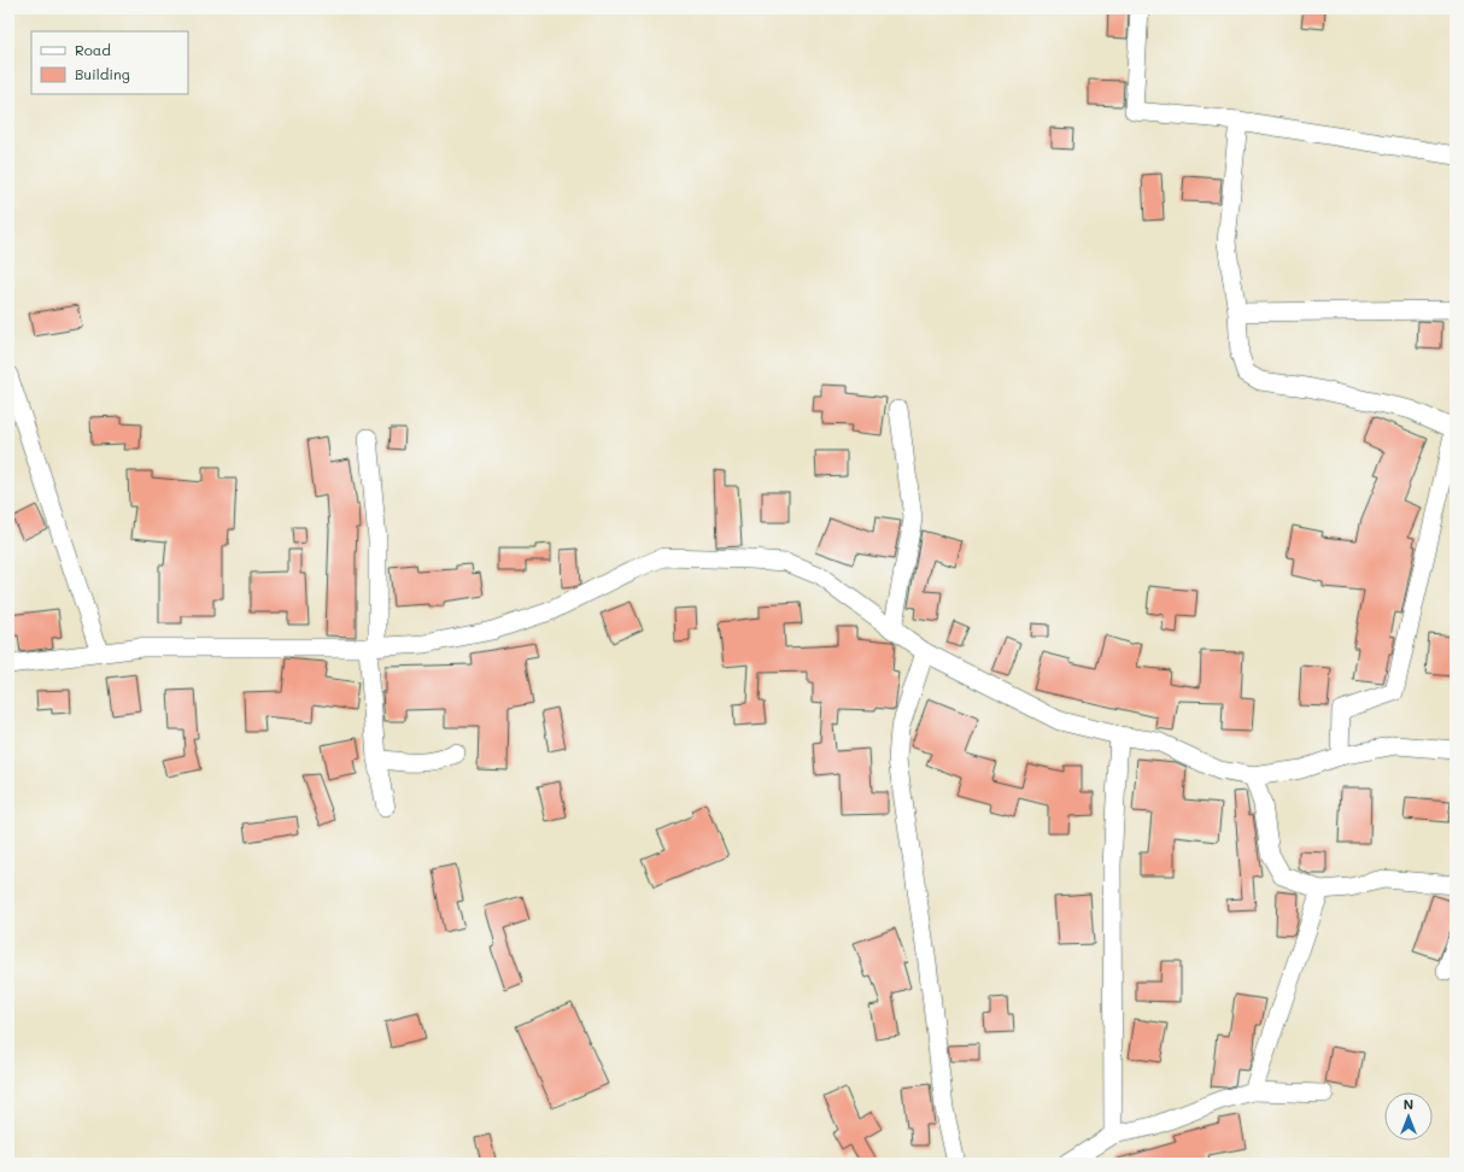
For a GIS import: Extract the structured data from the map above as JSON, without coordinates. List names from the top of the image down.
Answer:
{
  "legend": ["Road", "Building"],
  "north": "top"
}
